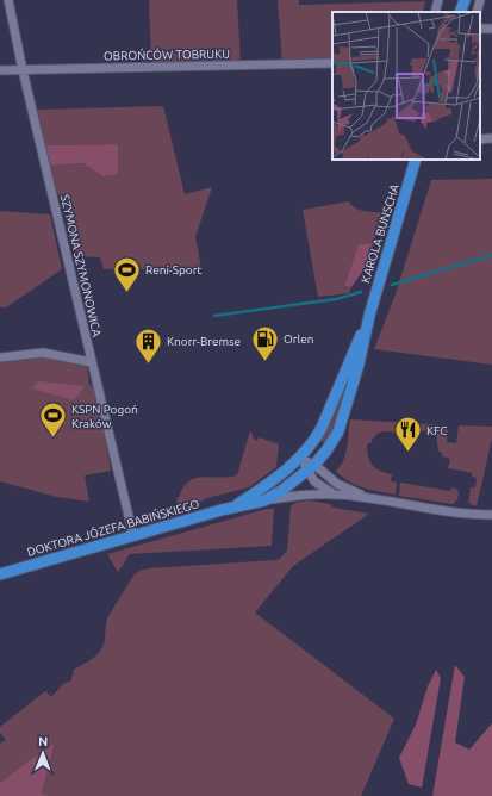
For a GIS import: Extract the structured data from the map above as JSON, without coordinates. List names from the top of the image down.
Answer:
{
  "streets": {
    "main road": ["KAROLA BUNSCHA", "DOKTORA JÓZEFA BABIŃSKIEGO"],
    "street": ["OBROŃCÓW TOBRUKU", "SZYMONA SZYMONOWICA"]
  },
  "crossings": [
    ["OBROŃCÓW TOBRUKU", "SZYMONA SZYMONOWICA"],
    ["KAROLA BUNSCHA", "DOKTORA JÓZEFA BABIŃSKIEGO"],
    ["SZYMONA SZYMONOWICA", "DOKTORA JÓZEFA BABIŃSKIEGO"]
  ],
  "places": {
    "sports": ["Reni-Sport", "KSPN Pogoń Kraków"],
    "fuel station": ["Orlen"],
    "building": ["Knorr-Bremse"],
    "restaurant": ["KFC"]
  },
  "north": "top"
}
